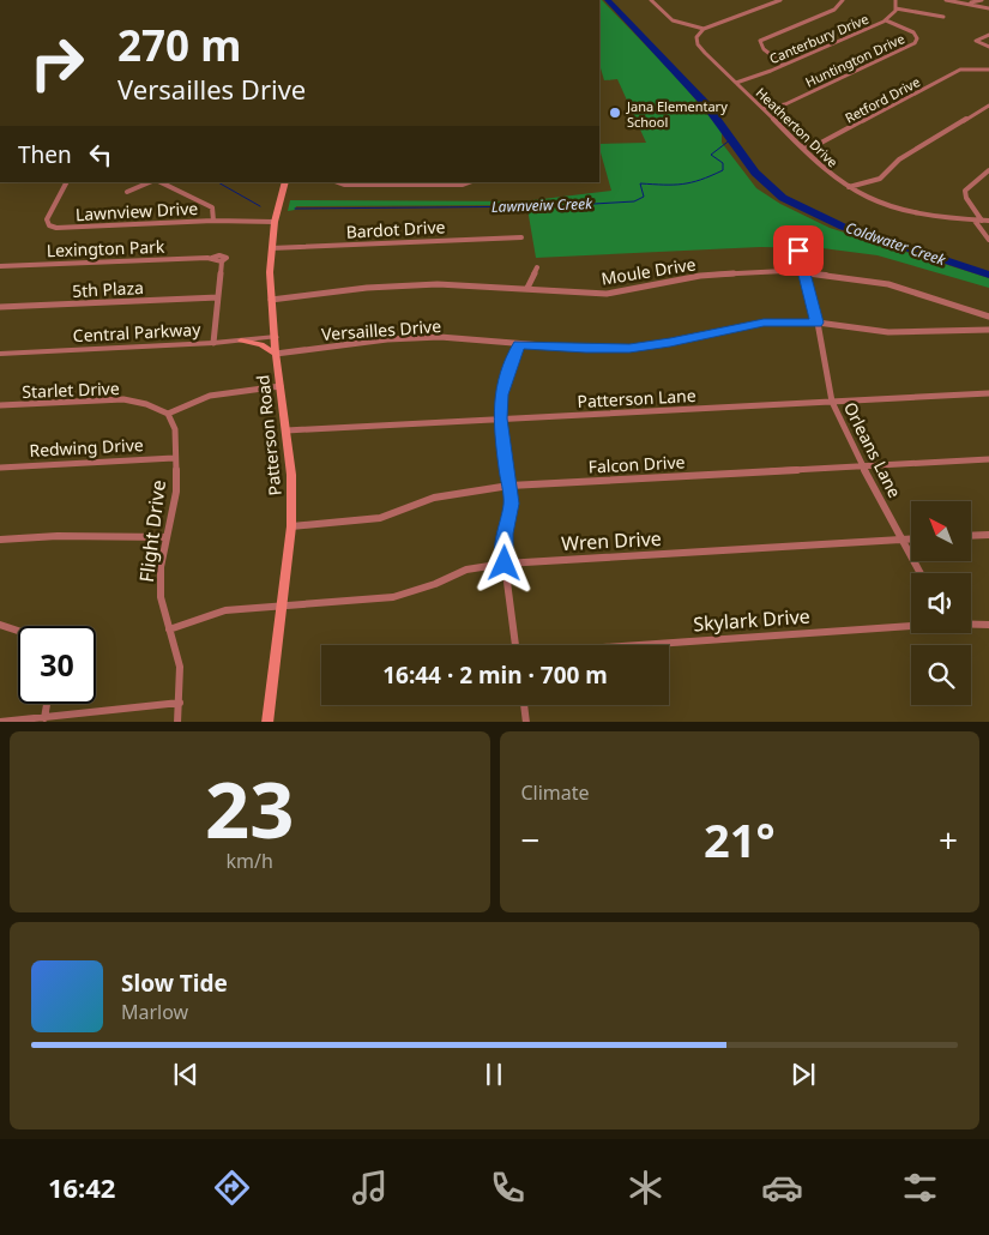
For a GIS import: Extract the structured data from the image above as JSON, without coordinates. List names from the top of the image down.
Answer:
{
  "streets": {
    "main road": ["Patterson Road"],
    "street": [
      "Canterbury Drive",
      "Huntington Drive",
      "Retford Drive",
      "Heatherton Drive",
      "Lawnview Drive",
      "Bardot Drive",
      "Lexington Park",
      "Moule Drive",
      "5th Plaza",
      "Versailles Drive",
      "Central Parkway",
      "Starlet Drive",
      "Patterson Lane",
      "Redwing Drive",
      "Orleans Lane",
      "Falcon Drive",
      "Flight Drive",
      "Wren Drive",
      "Skylark Drive"
    ]
  },
  "crossings": [
    ["Canterbury Drive", "Huntington Drive"],
    ["Canterbury Drive", "Heatherton Drive"],
    ["Huntington Drive", "Heatherton Drive"],
    ["Retford Drive", "Heatherton Drive"],
    ["Lawnview Drive", "Patterson Road"],
    ["Bardot Drive", "Patterson Road"],
    ["Lexington Park", "5th Plaza"],
    ["Moule Drive", "Patterson Road"],
    ["Moule Drive", "Orleans Lane"],
    ["Versailles Drive", "Patterson Road"],
    ["Versailles Drive", "Orleans Lane"],
    ["Central Parkway", "Patterson Road"],
    ["Starlet Drive", "Flight Drive"],
    ["Patterson Lane", "Patterson Road"],
    ["Patterson Lane", "Orleans Lane"],
    ["Patterson Road", "Falcon Drive"],
    ["Patterson Road", "Wren Drive"],
    ["Redwing Drive", "Flight Drive"],
    ["Orleans Lane", "Falcon Drive"],
    ["Orleans Lane", "Wren Drive"],
    ["Flight Drive", "Wren Drive"]
  ],
  "water": ["Lawnveiw Creek", "Coldwater Creek"],
  "places": ["Jana Elementary School"],
  "north": "top left",
  "page": {
    "turn": ["270 m", "Versailles Drive"],
    "then": "Then",
    "limit": "30",
    "trip": "16:44 · 2 min · 700 m",
    "tile": [
      ["23", "km/h"],
      "Climate"
    ],
    "heat": ["−", "21°", "+"],
    "song": ["Slow Tide", "Marlow"],
    "tabs": "16:42"
  }
}
